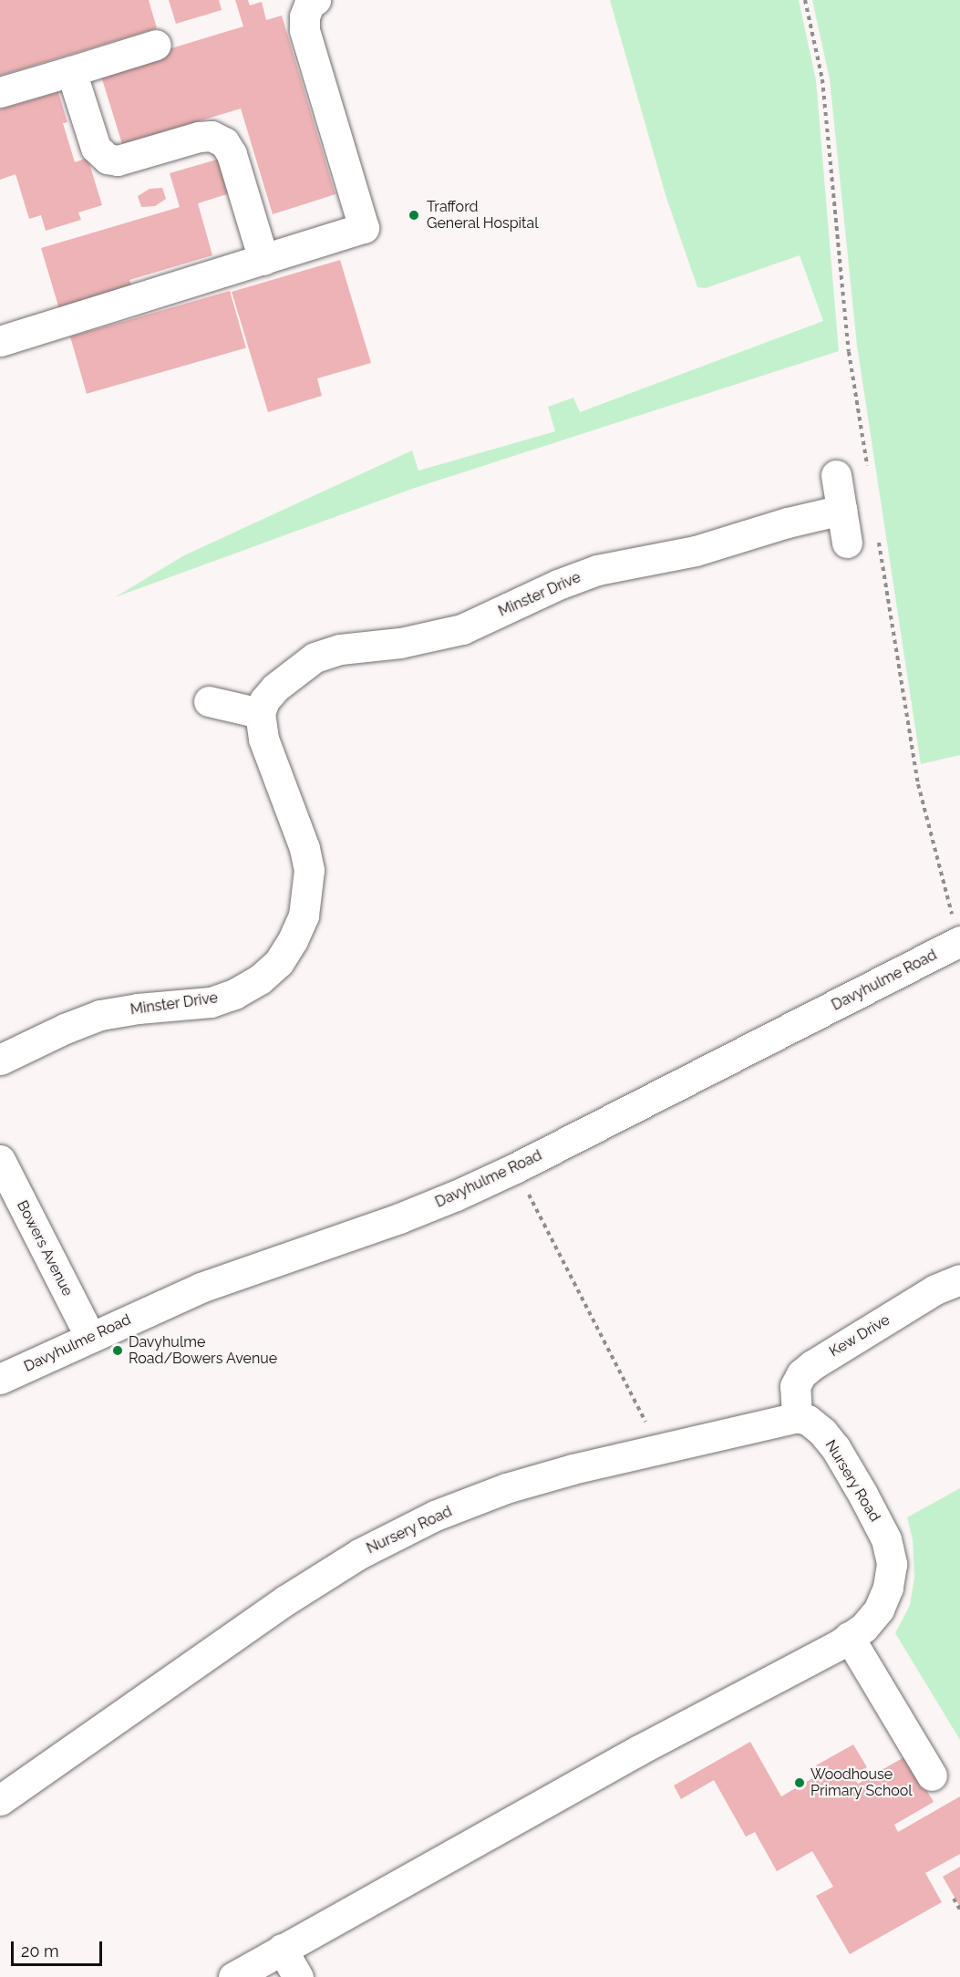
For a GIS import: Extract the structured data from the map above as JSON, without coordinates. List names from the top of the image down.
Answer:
{
  "streets": {
    "street": [
      "Minster Drive",
      "Davyhulme Road",
      "Bowers Avenue",
      "Kew Drive",
      "Nursery Road"
    ]
  },
  "crossings": [
    ["Davyhulme Road", "Bowers Avenue"],
    ["Kew Drive", "Nursery Road"]
  ],
  "places": ["Trafford General Hospital", "Davyhulme Road/Bowers Avenue", "Woodhouse Primary School"],
  "scale_bar": "20 m"
}
